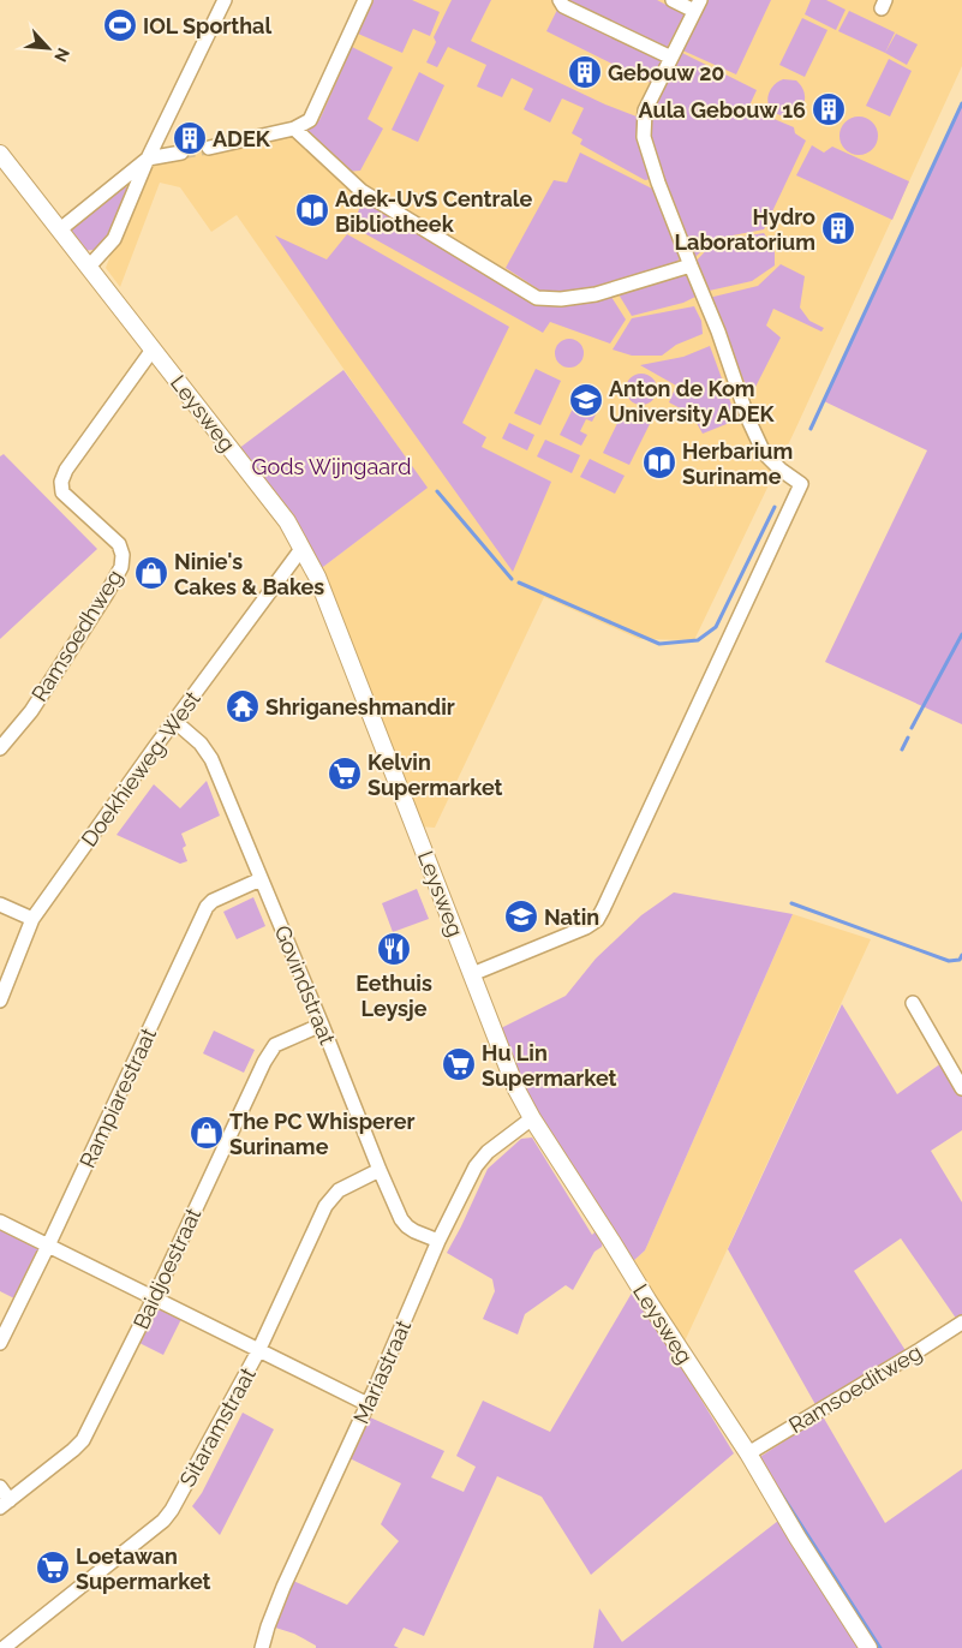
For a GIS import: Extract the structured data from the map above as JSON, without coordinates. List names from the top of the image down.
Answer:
{
  "streets": {
    "street": [
      "Leysweg",
      "Ramsoedhweg",
      "Doekhieweg-West",
      "Govindstraat",
      "Rampiarestraat",
      "Baidjoestraat",
      "Mariastraat",
      "Ramsoeditweg",
      "Sitaramstraat"
    ]
  },
  "crossings": [
    ["Leysweg", "Ramsoedhweg"],
    ["Leysweg", "Doekhieweg-West"],
    ["Leysweg", "Mariastraat"],
    ["Leysweg", "Ramsoeditweg"],
    ["Doekhieweg-West", "Govindstraat"],
    ["Govindstraat", "Rampiarestraat"],
    ["Govindstraat", "Baidjoestraat"],
    ["Govindstraat", "Mariastraat"],
    ["Govindstraat", "Sitaramstraat"]
  ],
  "parks": ["Gods Wijngaard"],
  "places": {
    "sports": ["IOL Sporthal"],
    "building": [
      "Gebouw 20",
      "Aula Gebouw 16",
      "ADEK",
      "Hydro Laboratorium"
    ],
    "library": ["Adek-UvS Centrale Bibliotheek", "Herbarium Suriname"],
    "school or university": ["Anton de Kom University ADEK", "Natin"],
    "shop": ["Ninie's Cakes & Bakes", "The PC Whisperer Suriname"],
    "temple": ["Shriganeshmandir"],
    "supermarket": ["Kelvin Supermarket", "Hu Lin Supermarket", "Loetawan Supermarket"],
    "restaurant": ["Eethuis Leysje"]
  },
  "north": "bottom right"
}
